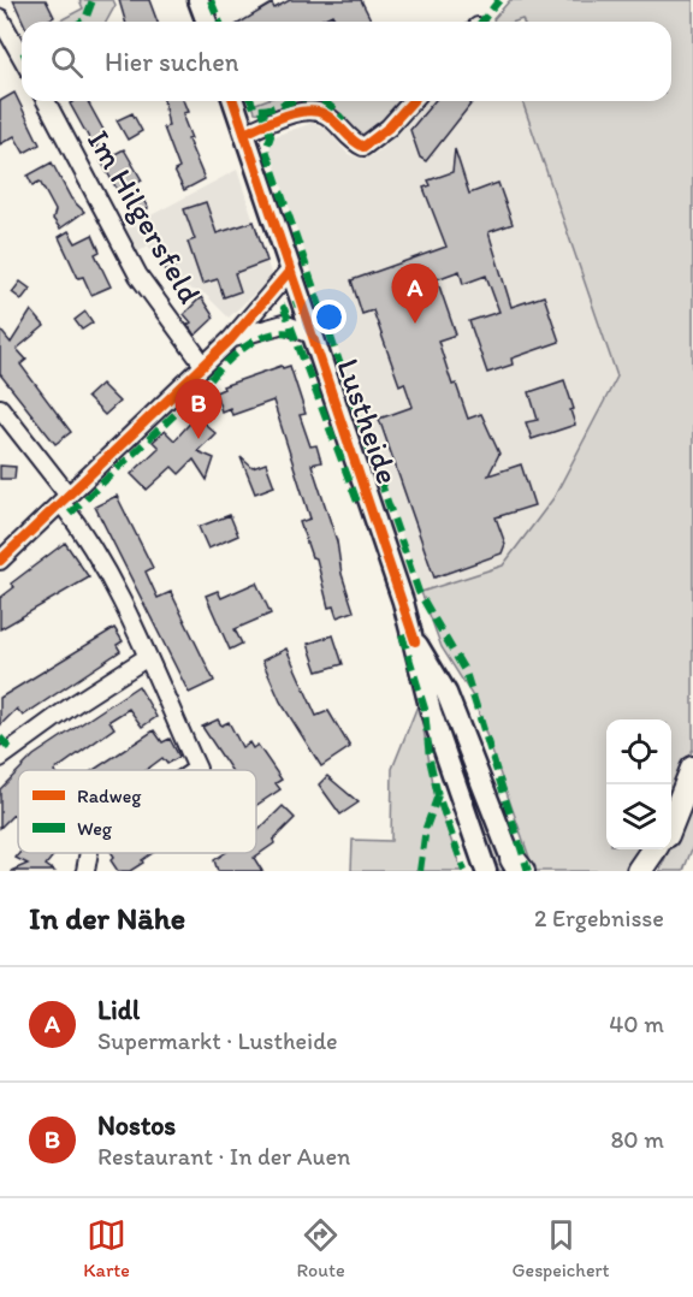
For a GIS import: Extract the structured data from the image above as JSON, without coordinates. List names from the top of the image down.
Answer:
{
  "streets": {
    "main road": ["Lustheide"],
    "street": ["Im Hilgersfeld"]
  },
  "legend": ["Radweg", "Weg"],
  "page": {
    "search": "Hier suchen",
    "pins": ["A", "B"],
    "heading": ["In der Nähe", "2 Ergebnisse"],
    "list": [
      {
        "mark": "A",
        "name": "Lidl",
        "note": "Supermarkt · Lustheide",
        "value": "40 m"
      },
      {
        "mark": "B",
        "name": "Nostos",
        "note": "Restaurant · In der Auen",
        "value": "80 m"
      }
    ],
    "nav": ["Karte", "Route", "Gespeichert"]
  }
}
